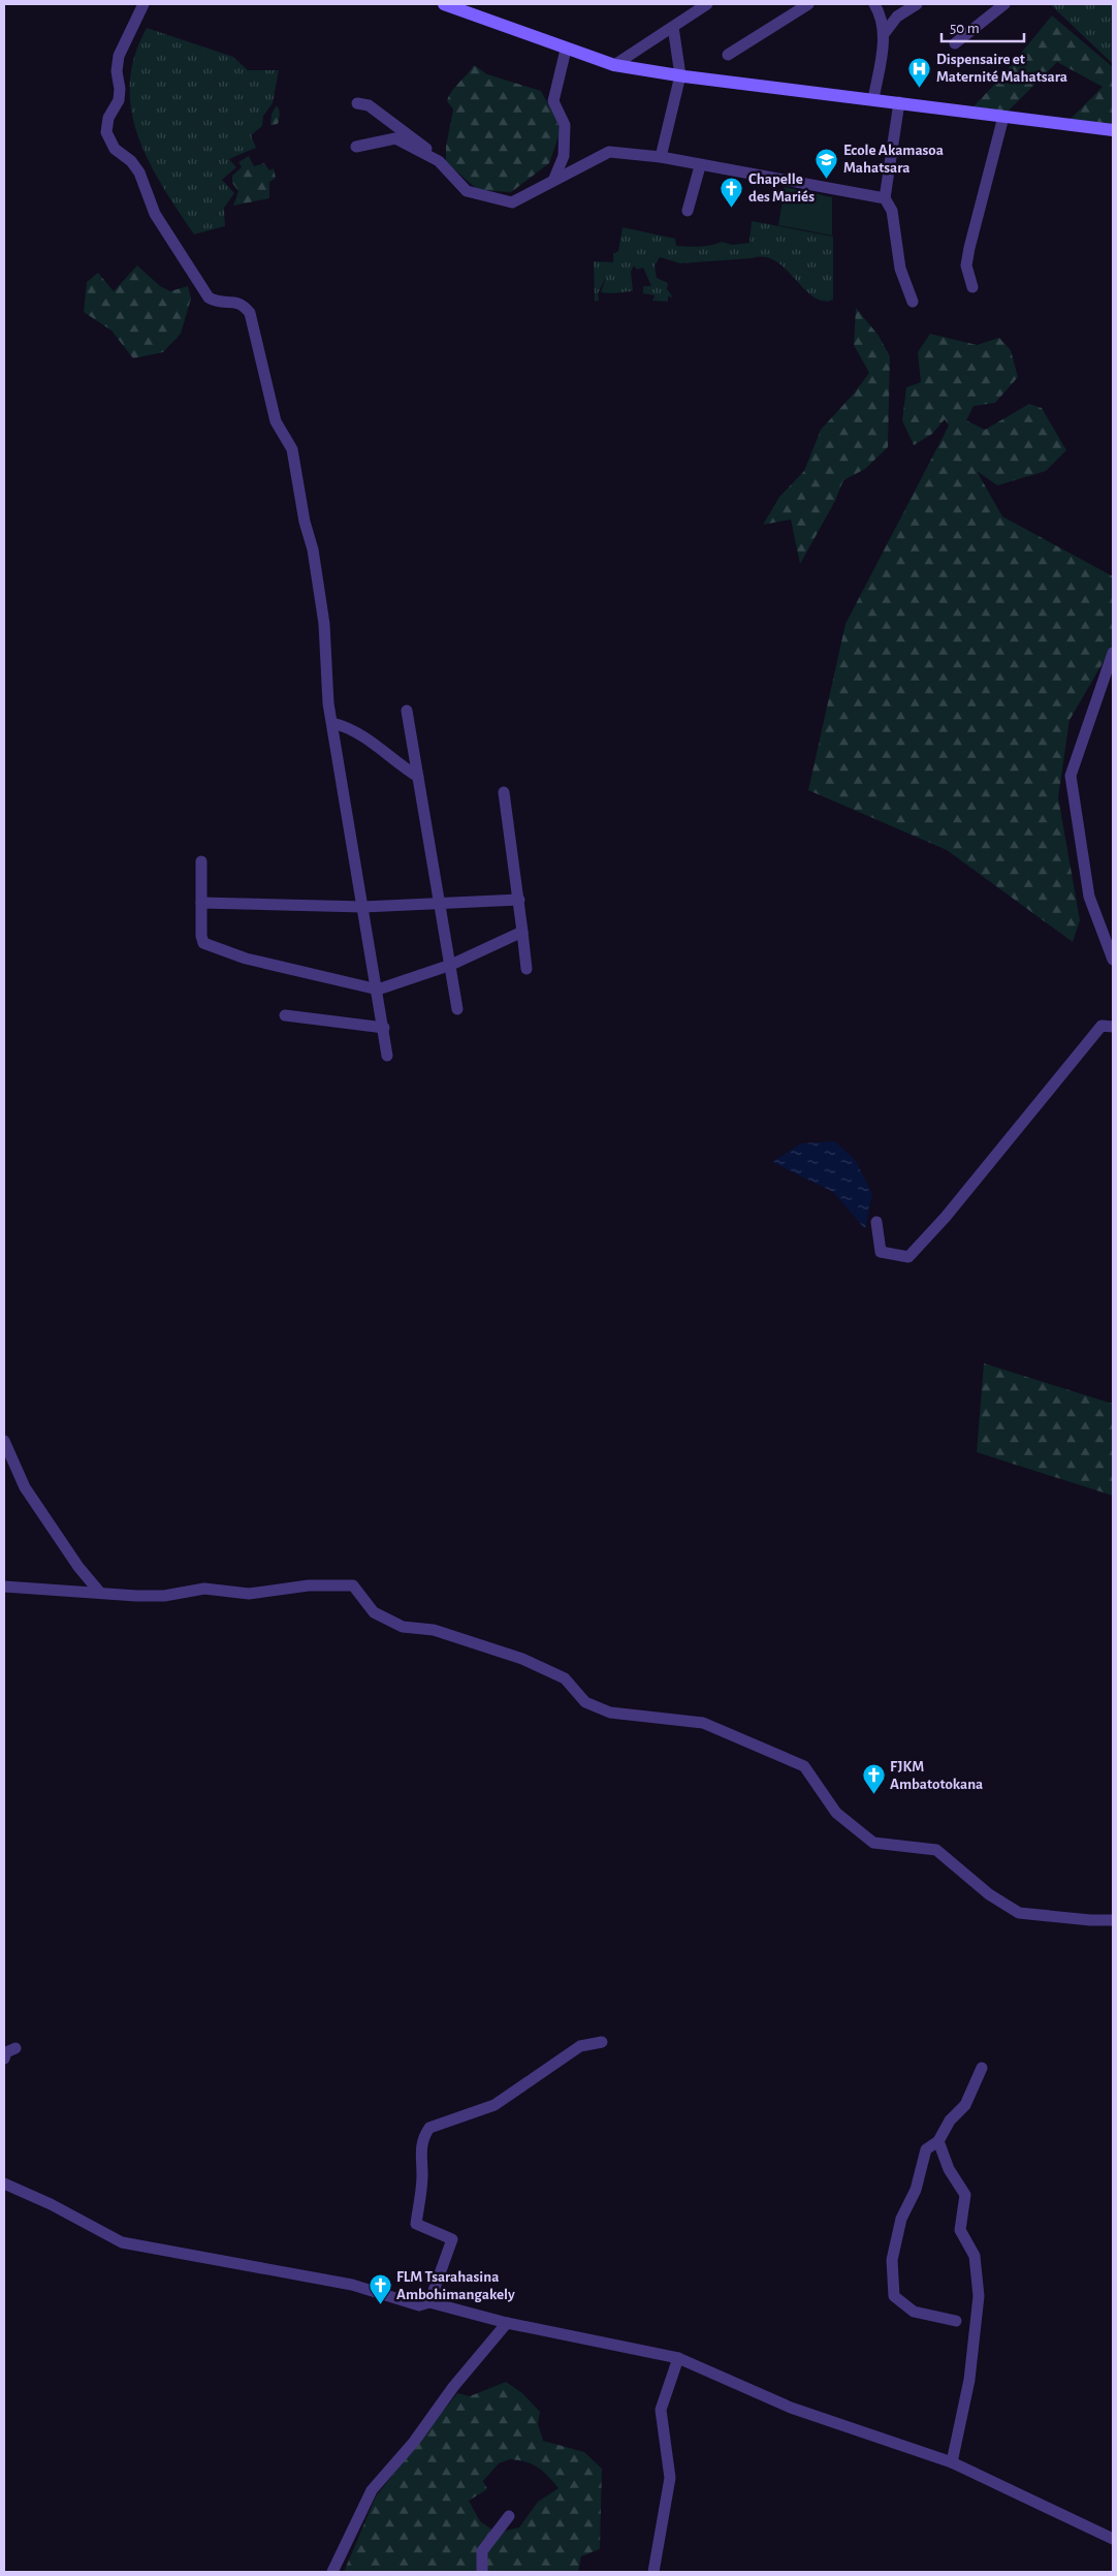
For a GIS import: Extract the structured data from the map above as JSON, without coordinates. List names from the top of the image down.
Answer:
{
  "places": {
    "hospital": ["Dispensaire et Maternité Mahatsara"],
    "school or university": ["Ecole Akamasoa Mahatsara"],
    "church": ["Chapelle des Mariés", "FJKM Ambatotokana", "FLM Tsarahasina Ambohimangakely"]
  },
  "scale_bar": "50 m"
}
